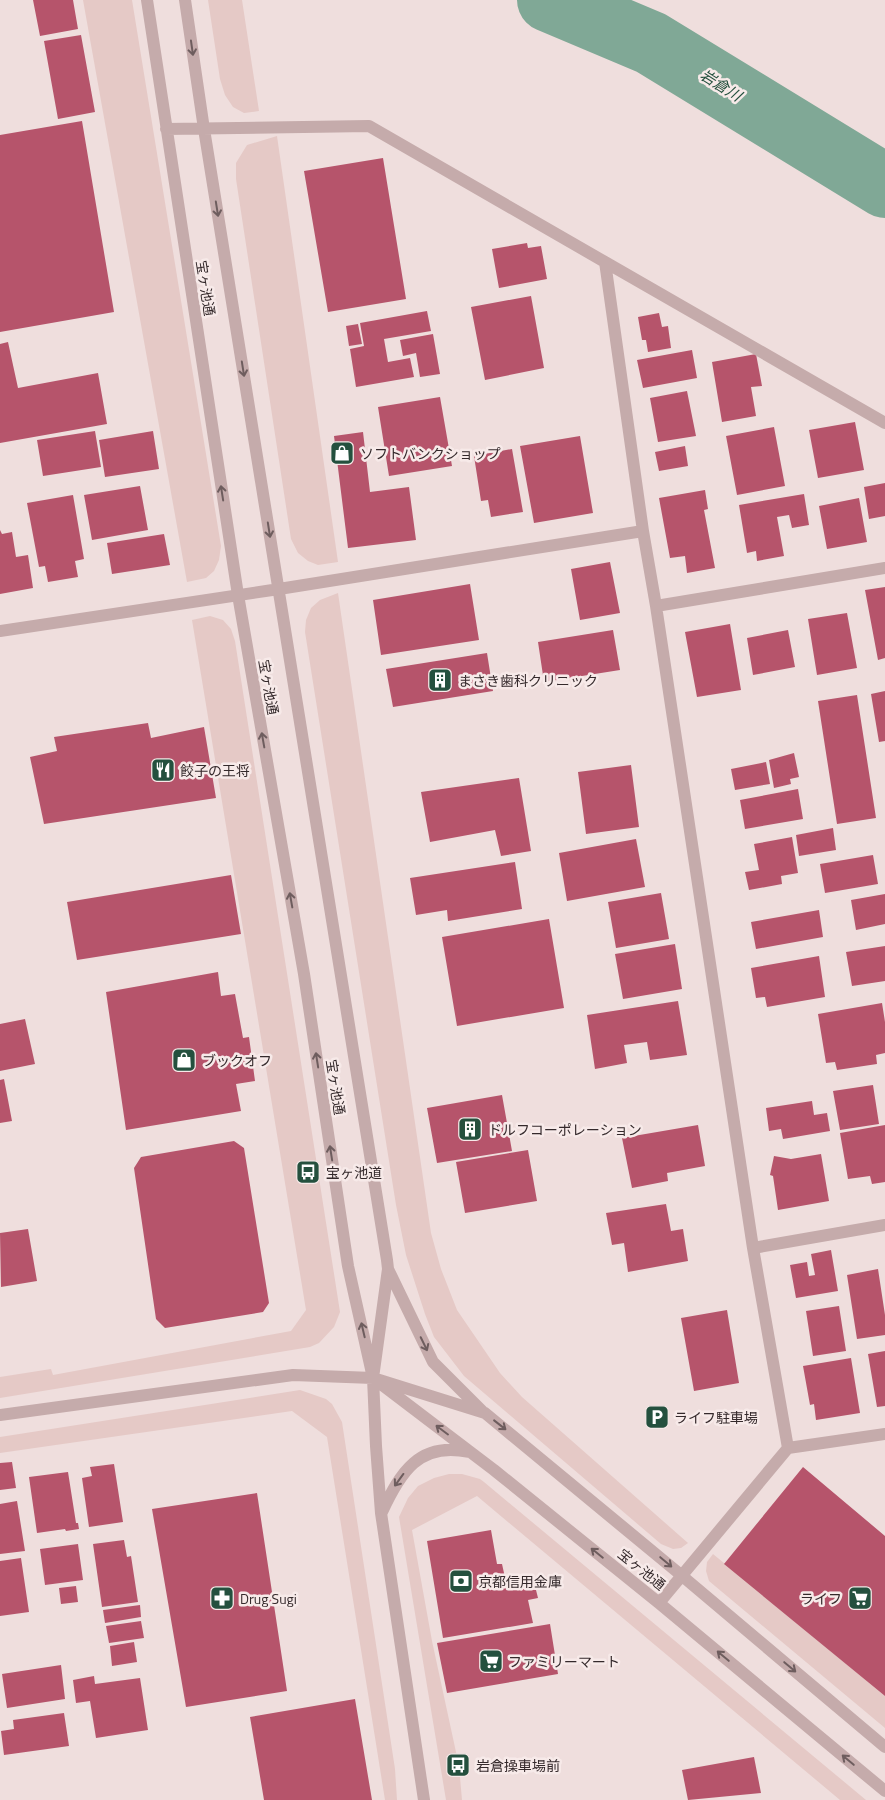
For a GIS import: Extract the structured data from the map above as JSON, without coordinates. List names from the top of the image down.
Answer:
{
  "streets": {
    "street": ["宝ヶ池通"]
  },
  "water": ["岩倉川"],
  "places": {
    "shop": ["ソフトバンクショップ", "ブックオフ"],
    "building": ["まさき歯科クリニック", "ドルフコーポレーション"],
    "restaurant": ["餃子の王将"],
    "bus stop": ["宝ヶ池道", "岩倉操車場前"],
    "parking": ["ライフ駐車場"],
    "bank": ["京都信用金庫"],
    "pharmacy": ["Drug Sugi"],
    "supermarket": ["ライフ", "ファミリーマート"]
  }
}
